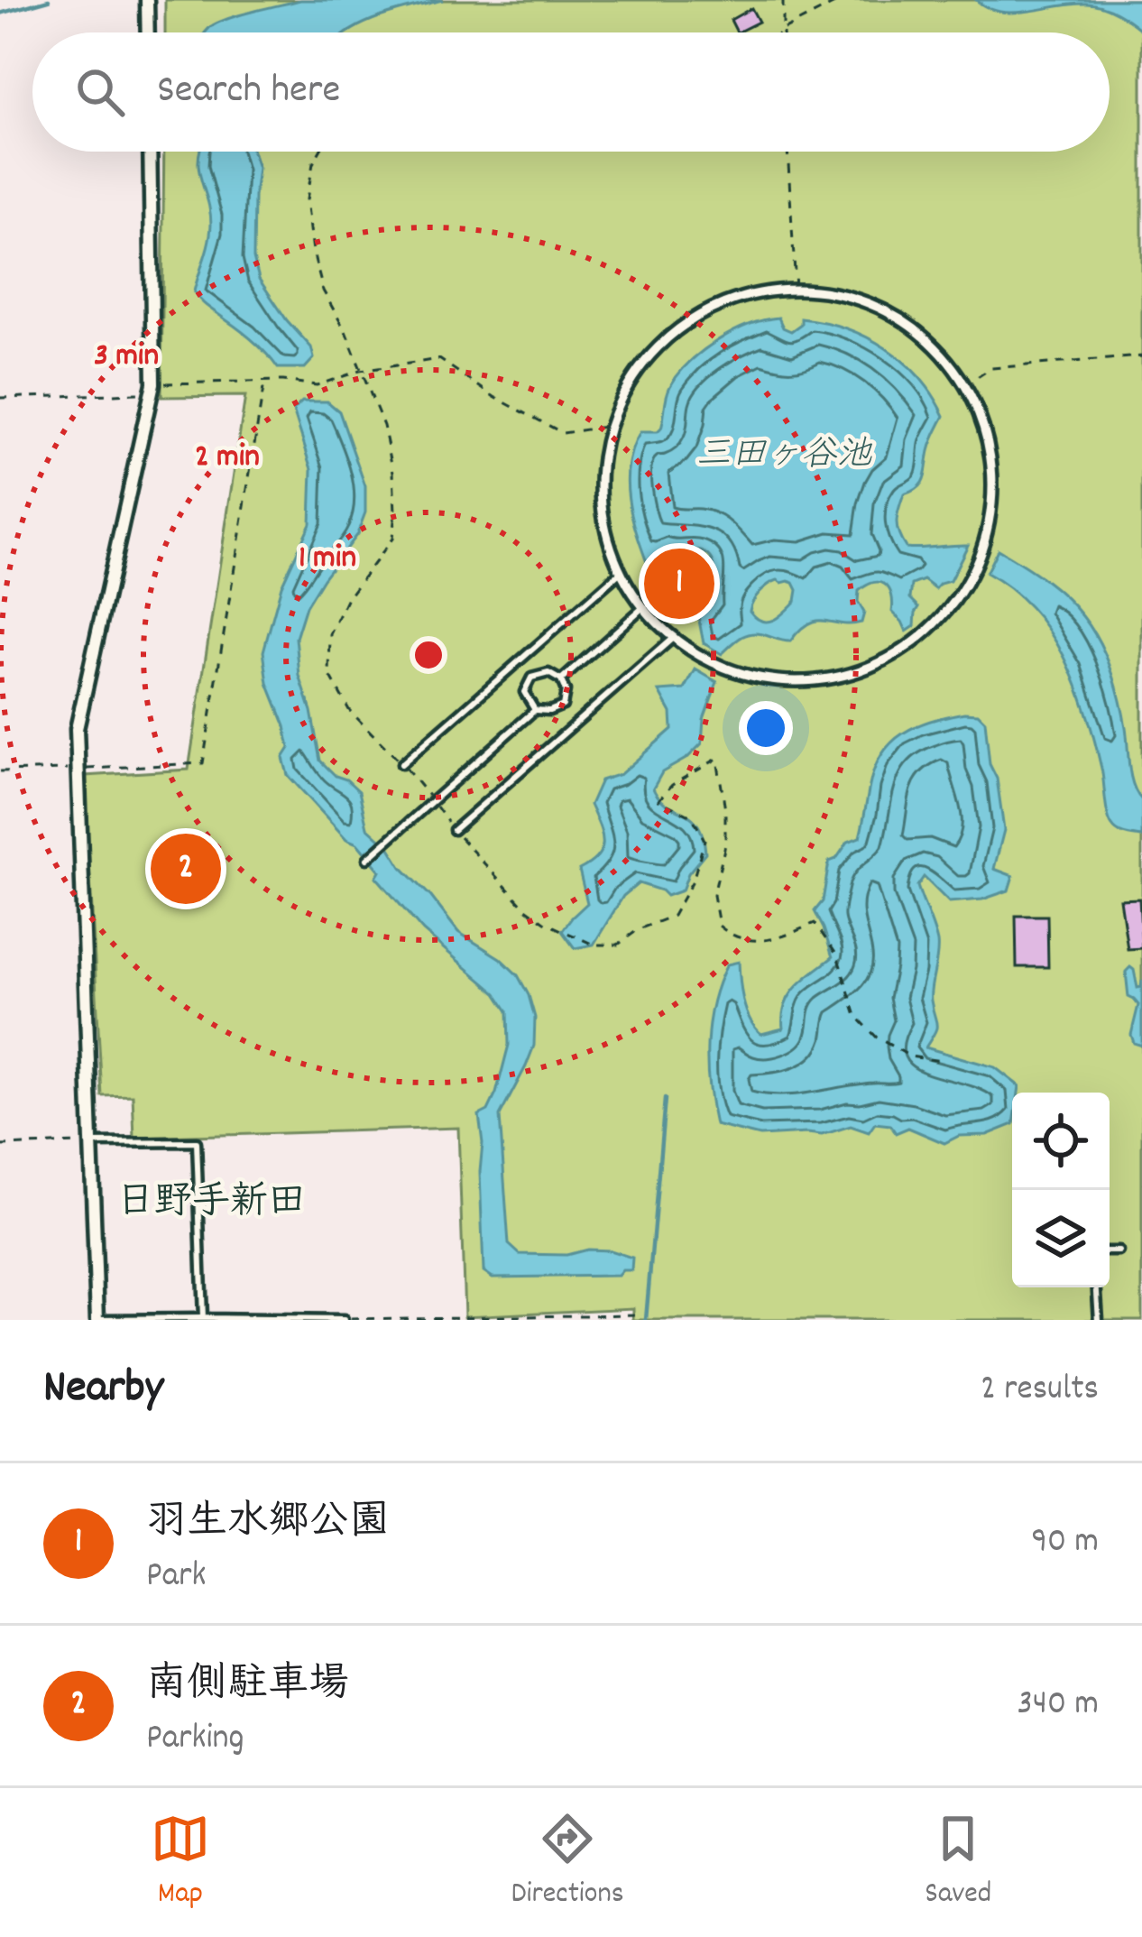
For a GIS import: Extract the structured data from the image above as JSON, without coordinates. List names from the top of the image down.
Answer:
{
  "districts": ["日野手新田"],
  "water": ["三田ヶ谷池"],
  "page": {
    "search": "Search here",
    "pins": ["1", "2"],
    "heading": ["Nearby", "2 results"],
    "list": [
      {
        "mark": "1",
        "name": "羽生水郷公園",
        "note": "Park",
        "value": "90 m"
      },
      {
        "mark": "2",
        "name": "南側駐車場",
        "note": "Parking",
        "value": "340 m"
      }
    ],
    "nav": ["Map", "Directions", "Saved"]
  },
  "rings": ["3 min", "2 min", "1 min"]
}
